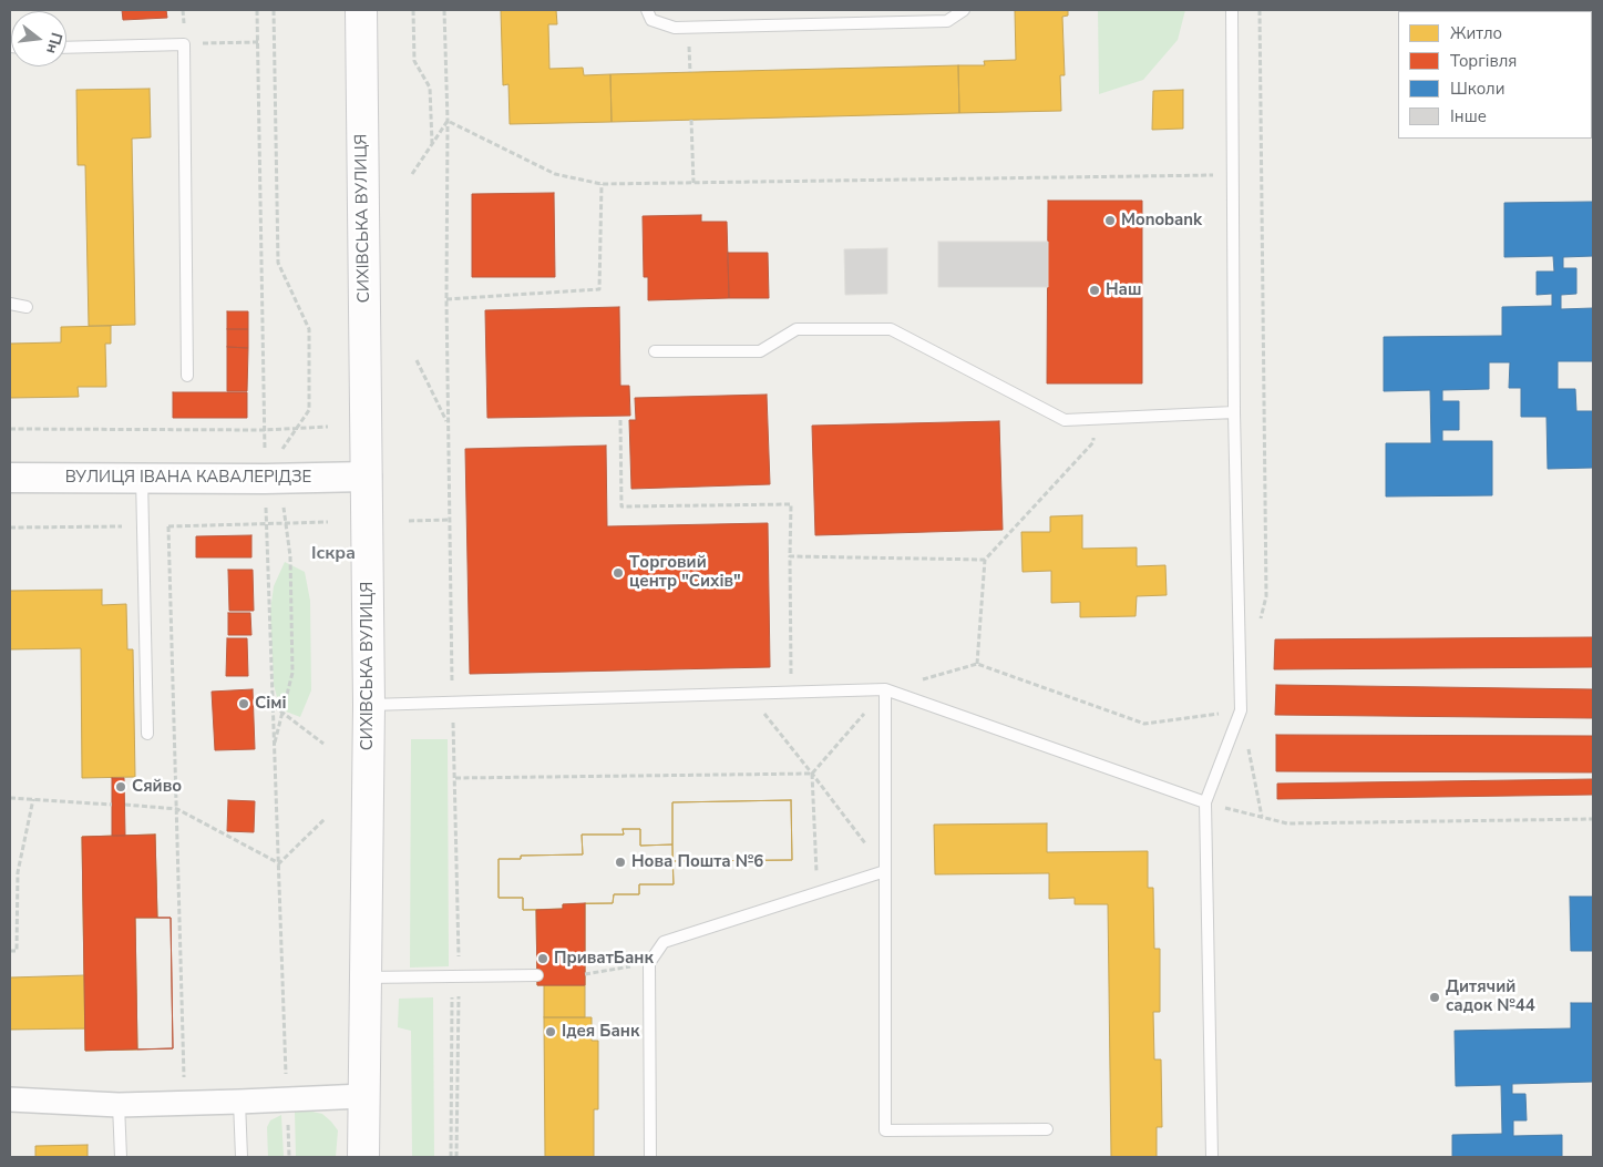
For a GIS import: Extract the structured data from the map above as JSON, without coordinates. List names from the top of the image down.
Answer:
{
  "streets": {
    "main road": ["СИХІВСЬКА ВУЛИЦЯ"],
    "street": ["ВУЛИЦЯ ІВАНА КАВАЛЕРІДЗЕ"]
  },
  "crossings": [
    ["СИХІВСЬКА ВУЛИЦЯ", "ВУЛИЦЯ ІВАНА КАВАЛЕРІДЗЕ"]
  ],
  "districts": ["Іскра"],
  "places": [
    "Monobank",
    "Наш",
    "Tорговий центр \"Сихів\"",
    "Сімі",
    "Сяйво",
    "Нова Пошта №6",
    "ПриватБанк",
    "Дитячий садок №44",
    "Ідея Банк"
  ],
  "legend": [
    "Житло",
    "Торгівля",
    "Школи",
    "Інше"
  ],
  "north": "right"
}
